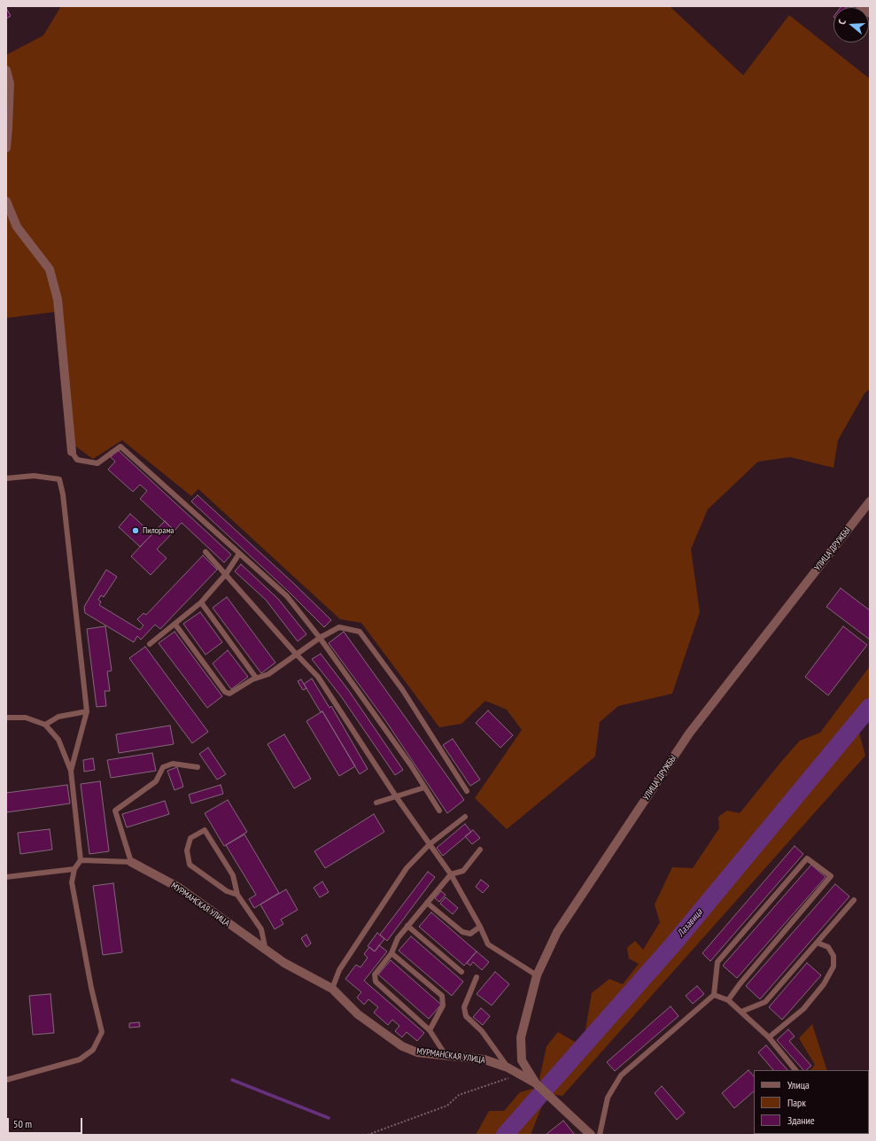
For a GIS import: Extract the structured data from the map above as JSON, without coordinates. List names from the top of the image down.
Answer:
{
  "streets": {
    "street": ["УЛИЦА ДРУЖБЫ", "МУРМАНСКАЯ УЛИЦА"]
  },
  "crossings": [
    ["УЛИЦА ДРУЖБЫ", "МУРМАНСКАЯ УЛИЦА"]
  ],
  "water": ["Лазавица"],
  "places": ["Пилорама"],
  "legend": ["Улица", "Парк", "Здание"],
  "scale_bar": "50 m",
  "north": "left"
}
